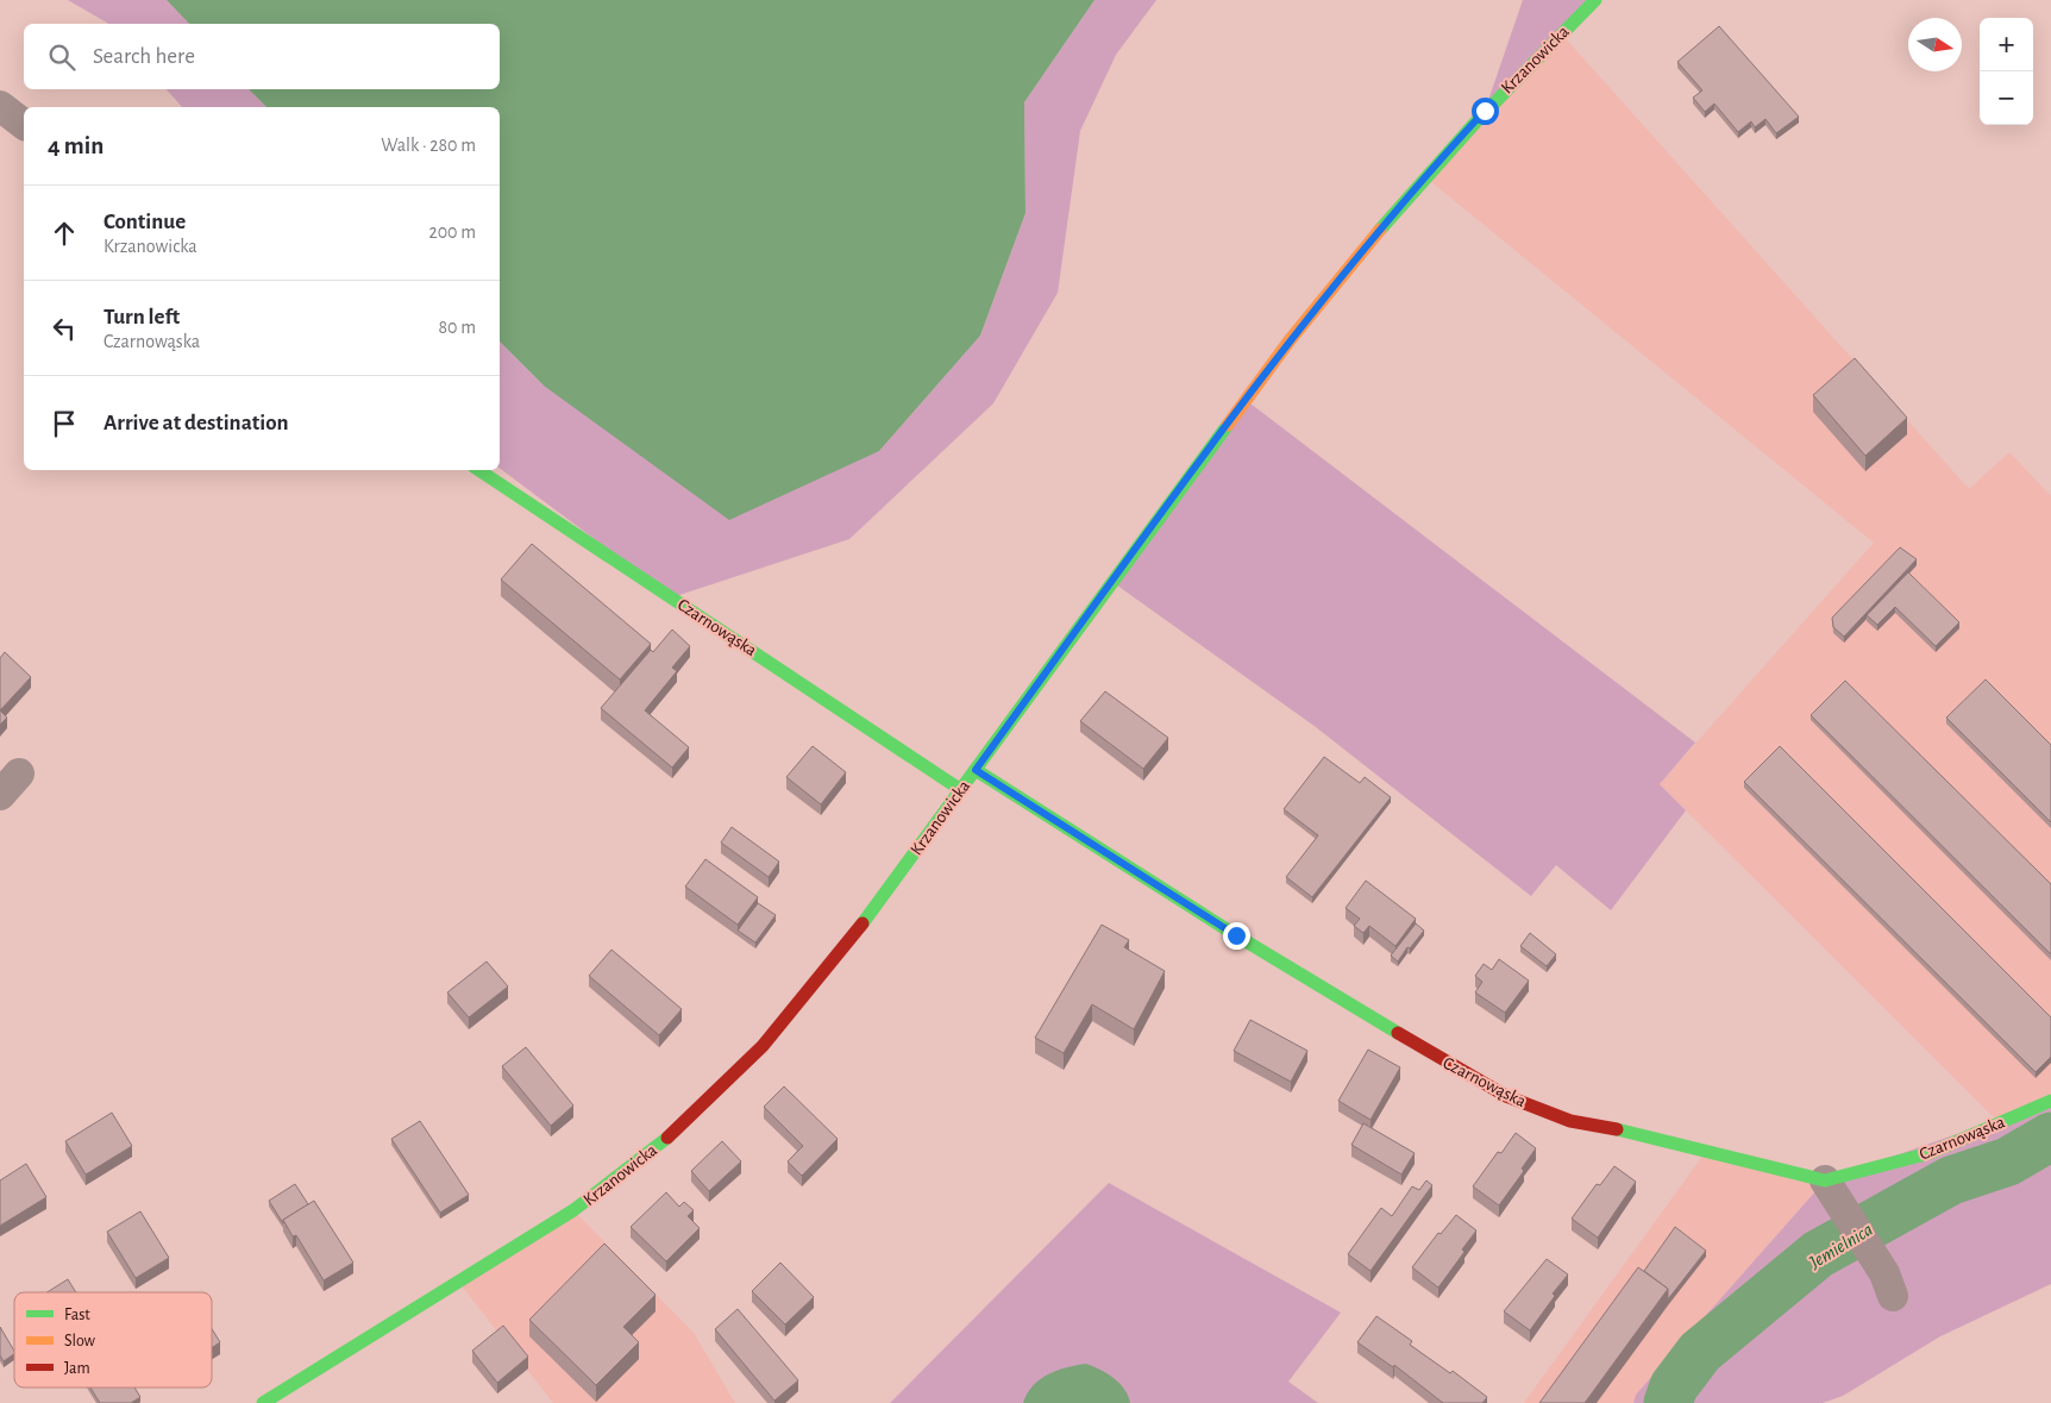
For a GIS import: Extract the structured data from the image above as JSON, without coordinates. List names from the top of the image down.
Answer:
{
  "streets": {
    "street": ["Krzanowicka", "Czarnowąska"]
  },
  "crossings": [
    ["Krzanowicka", "Czarnowąska"]
  ],
  "water": ["Jemielnica"],
  "legend": ["Fast", "Slow", "Jam"],
  "north": "right",
  "page": {
    "map_buttons": ["+", "−"],
    "search": "Search here",
    "heading": ["4 min", "Walk · 280 m"],
    "list": [
      ["Continue", "Krzanowicka", "200 m"],
      ["Turn left", "Czarnowąska", "80 m"],
      "Arrive at destination"
    ]
  }
}
